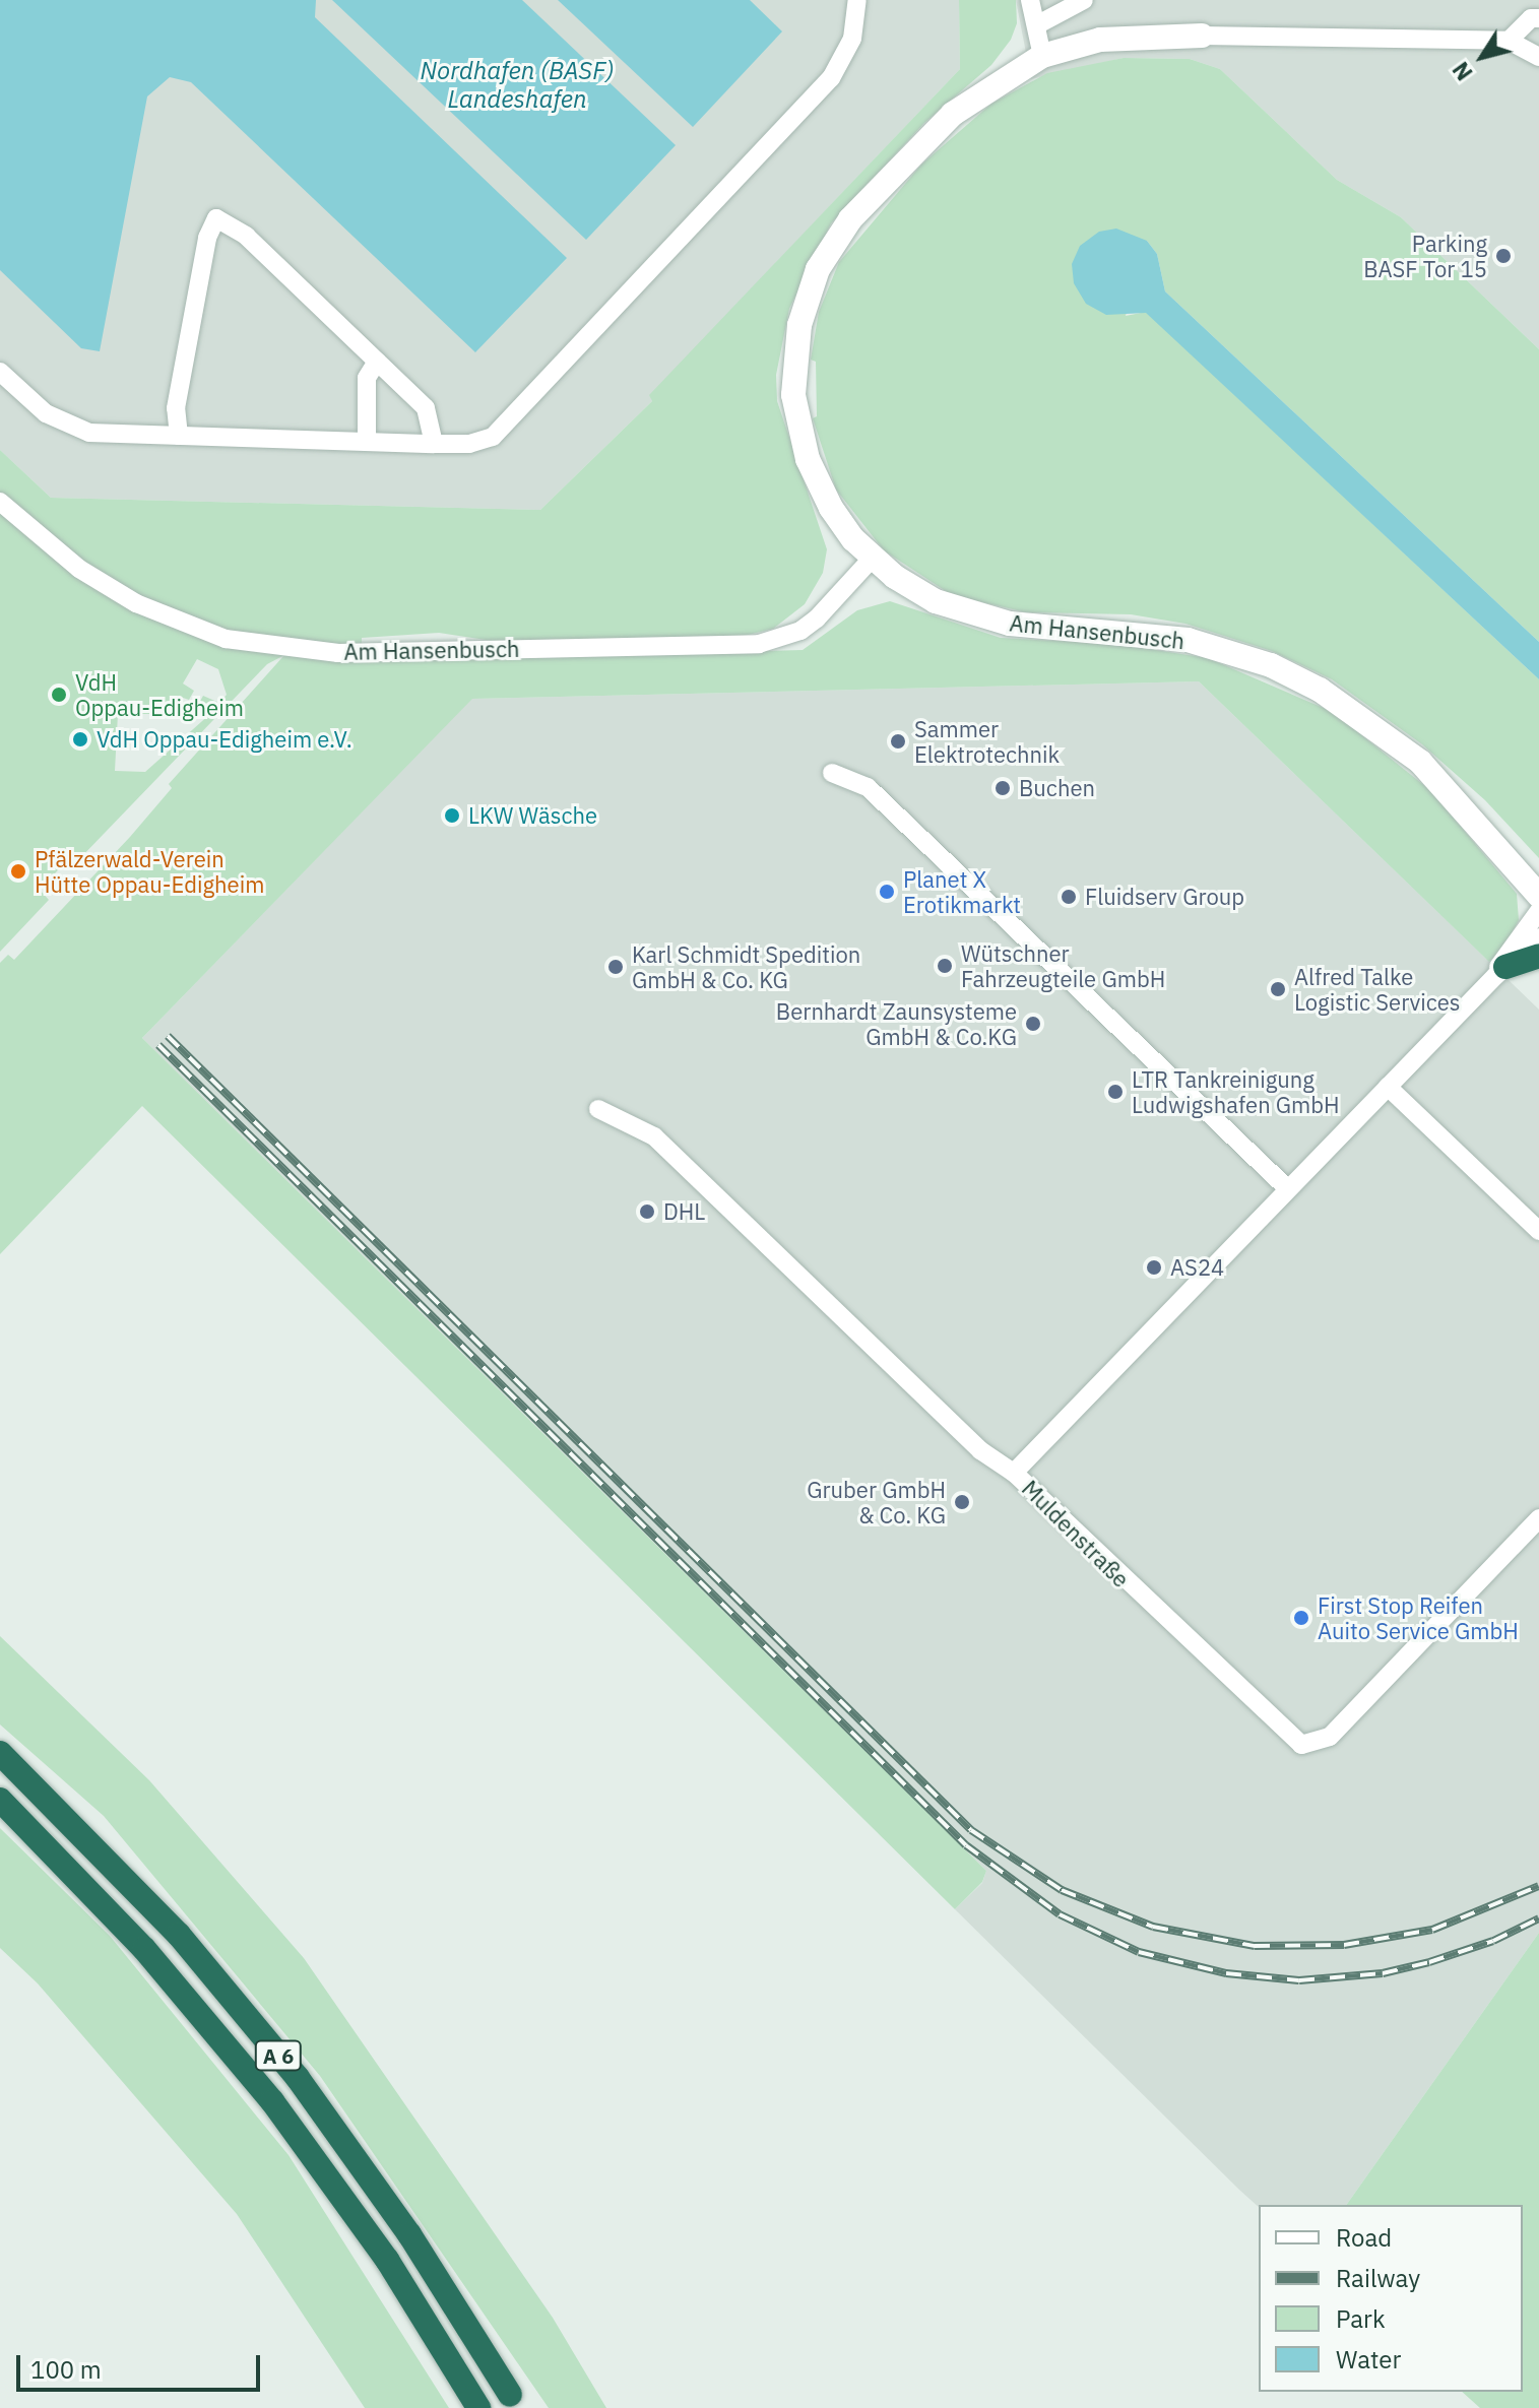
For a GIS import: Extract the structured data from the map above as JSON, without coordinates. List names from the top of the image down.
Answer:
{
  "streets": {
    "highway": ["A 6"],
    "street": ["Am Hansenbusch", "Muldenstraße"]
  },
  "water": ["Nordhafen (BASF) Landeshafen"],
  "places": [
    "Parking BASF Tor 15",
    "VdH Oppau-Edigheim",
    "VdH Oppau-Edigheim e.V.",
    "Sammer Elektrotechnik",
    "Buchen",
    "LKW Wäsche",
    "Pfälzerwald-Verein Hütte Oppau-Edigheim",
    "Planet X Erotikmarkt",
    "Fluidserv Group",
    "Wütschner Fahrzeugteile GmbH",
    "Karl Schmidt Spedition GmbH & Co. KG",
    "Alfred Talke Logistic Services",
    "Bernhardt Zaunsysteme GmbH & Co.KG",
    "LTR Tankreinigung Ludwigshafen GmbH",
    "DHL",
    "AS24",
    "Gruber GmbH & Co. KG",
    "First Stop Reifen Auito Service GmbH"
  ],
  "legend": [
    "Road",
    "Railway",
    "Park",
    "Water"
  ],
  "scale_bar": "100 m",
  "north": "bottom left"
}
